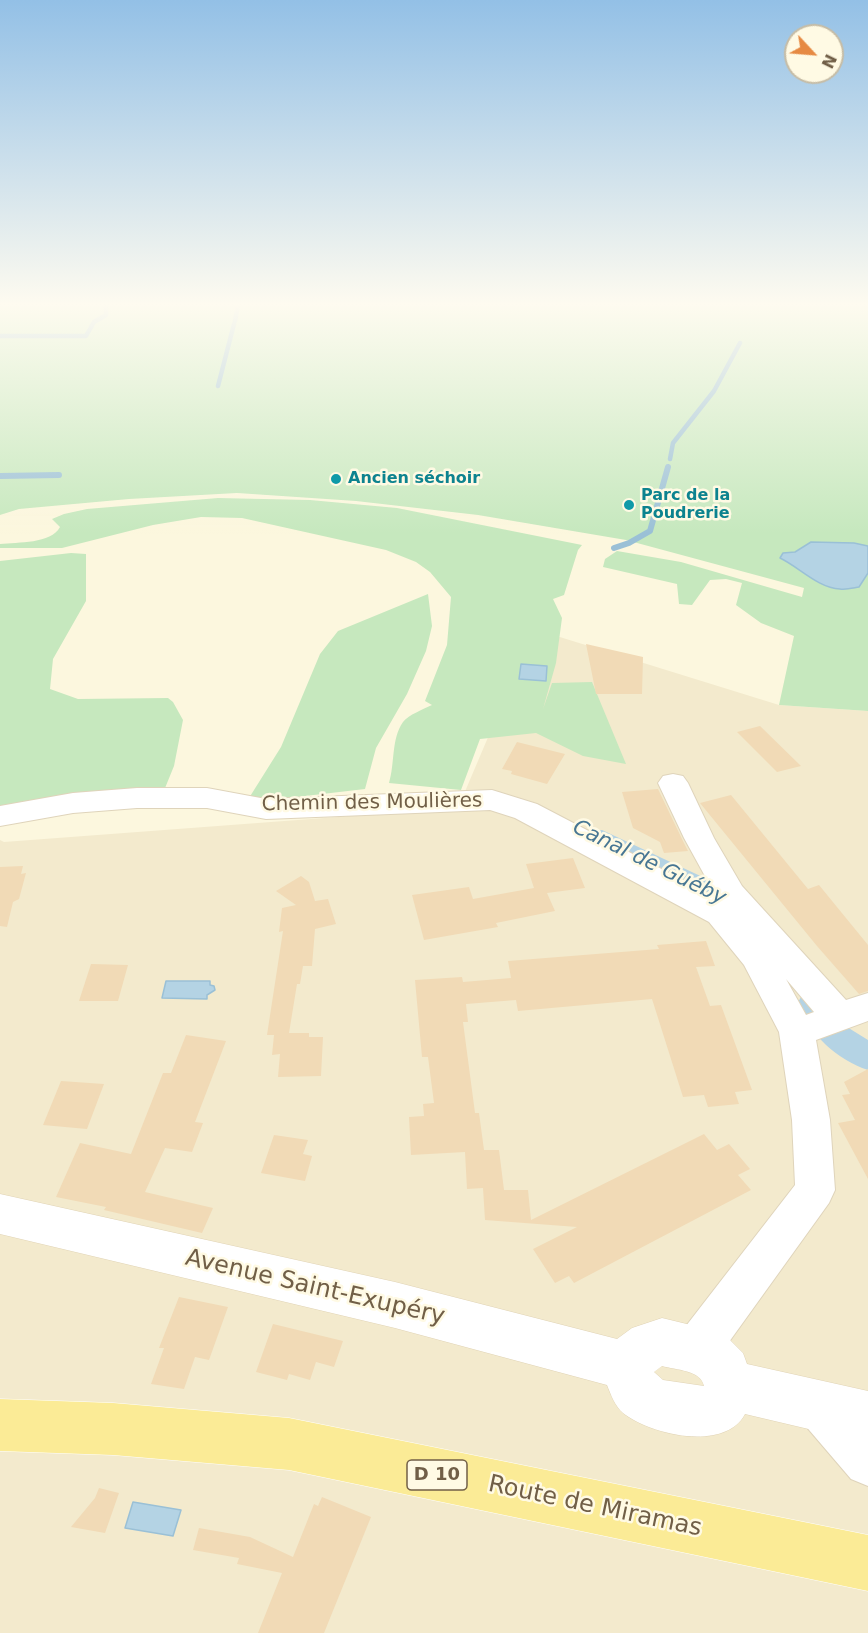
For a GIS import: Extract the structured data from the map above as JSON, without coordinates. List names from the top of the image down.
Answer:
{
  "streets": {
    "main road": ["D 10", "Route de Miramas"],
    "street": ["Chemin des Moulières", "Avenue Saint-Exupéry"]
  },
  "crossings": [
    ["Chemin des Moulières", "Avenue Saint-Exupéry"]
  ],
  "water": ["Canal de Guéby"],
  "places": ["Ancien séchoir", "Parc de la Poudrerie"],
  "north": "bottom right"
}
